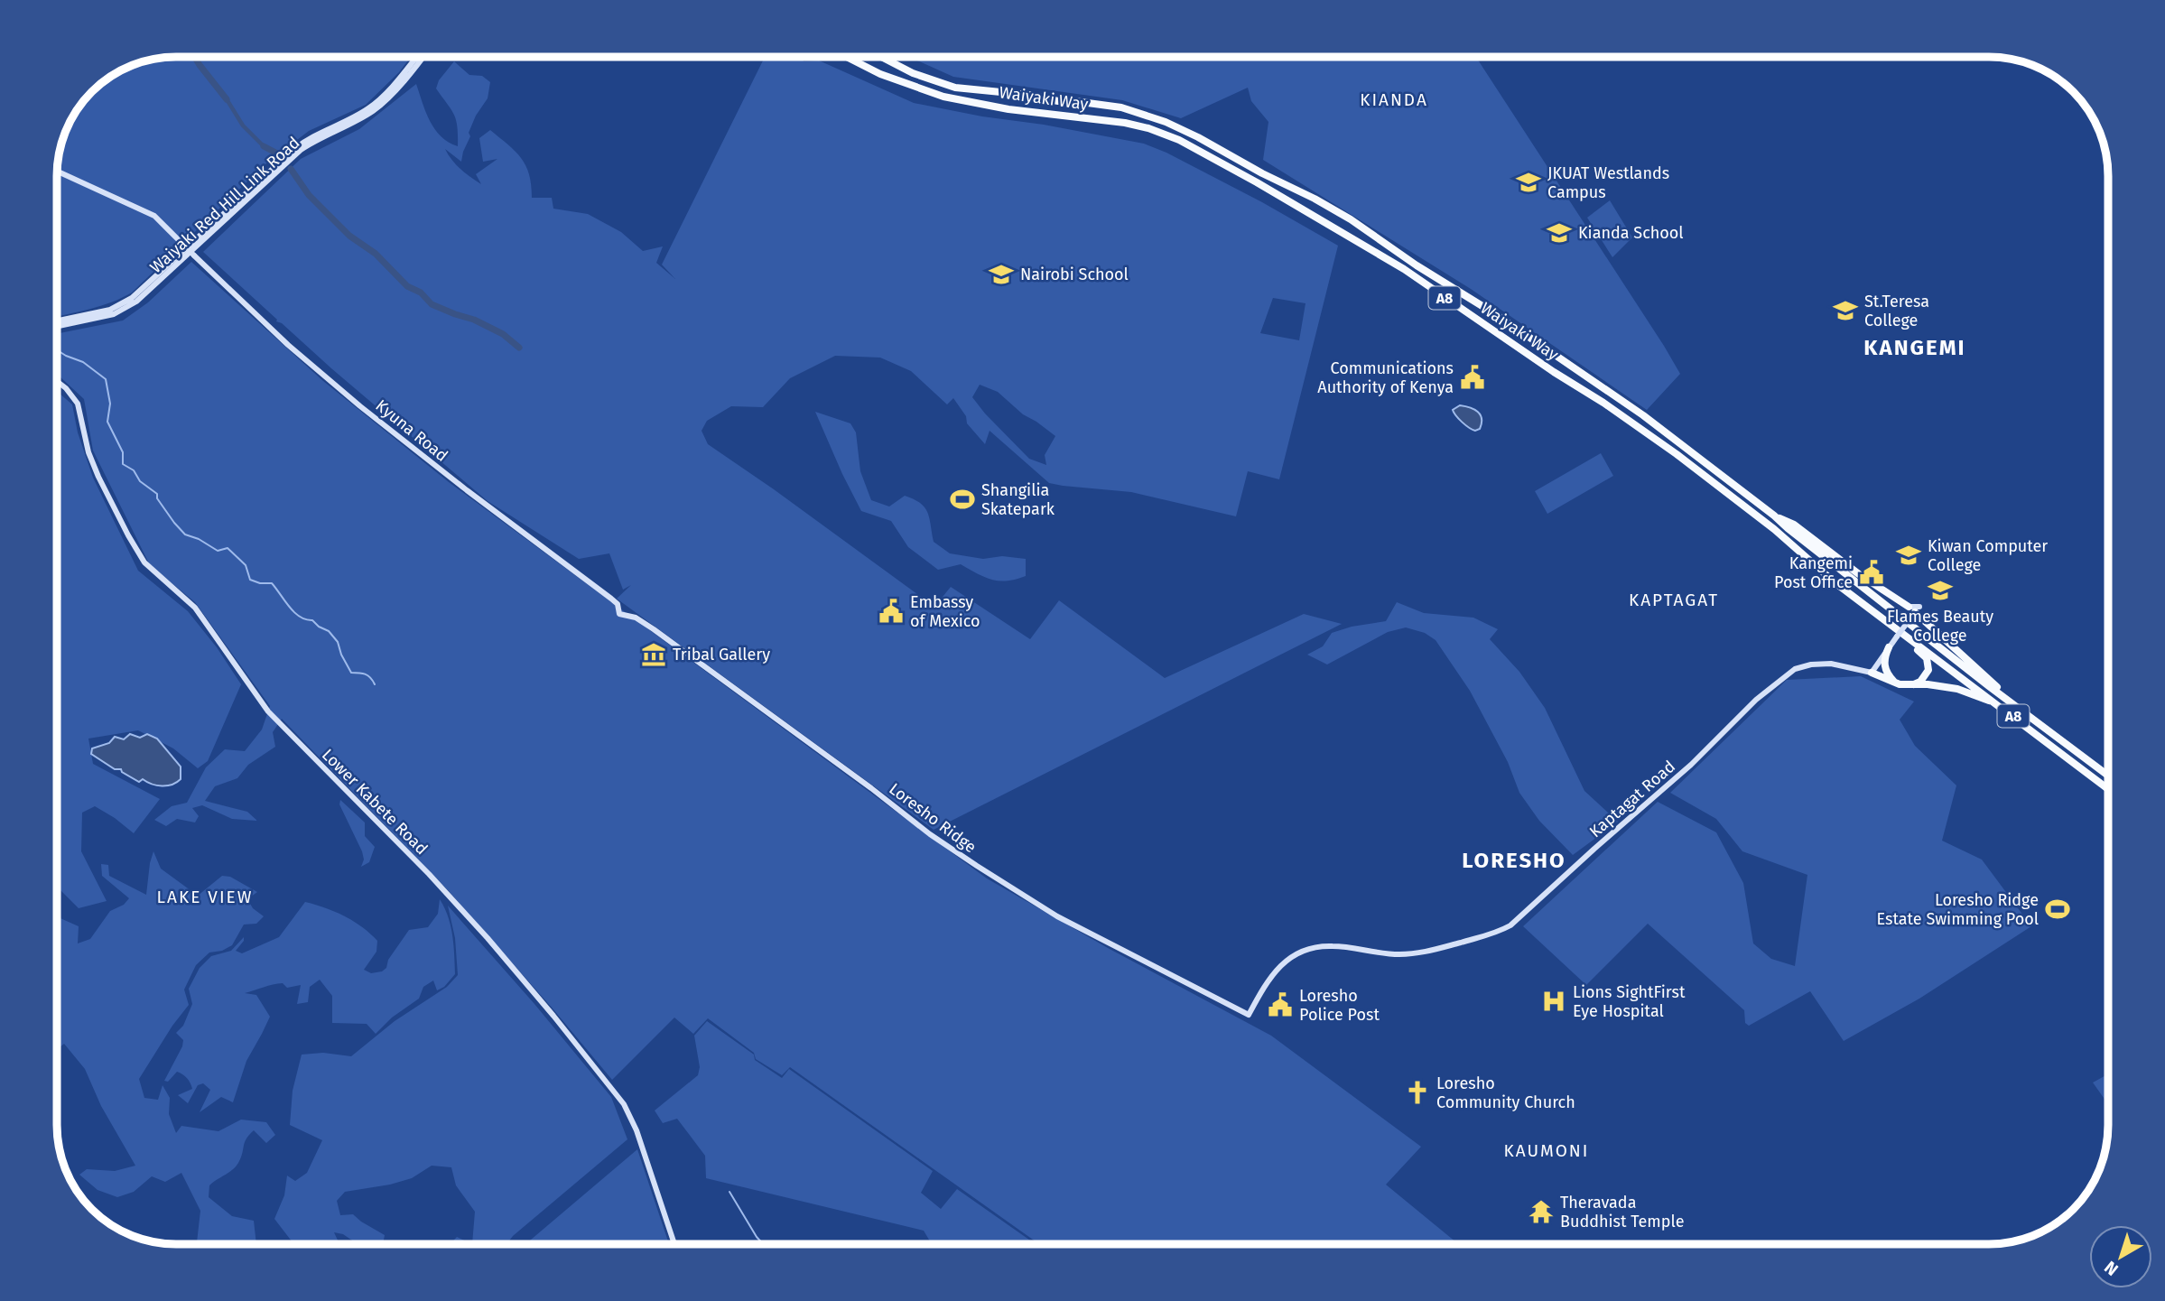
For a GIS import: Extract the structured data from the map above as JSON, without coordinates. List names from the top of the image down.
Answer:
{
  "streets": {
    "highway": ["Waiyaki Way", "A8"],
    "main road": [
      "Waiyaki Red Hill Link Road",
      "Kyuna Road",
      "Kaptagat Road",
      "Lower Kabete Road",
      "Loresho Ridge"
    ]
  },
  "crossings": [
    ["Kyuna Road", "Loresho Ridge"],
    ["Kaptagat Road", "Loresho Ridge"]
  ],
  "districts": [
    "KIANDA",
    "KANGEMI",
    "KAPTAGAT",
    "LORESHO",
    "LAKE VIEW",
    "KAUMONI"
  ],
  "places": {
    "school or university": [
      "JKUAT Westlands Campus",
      "Kianda School",
      "Nairobi School",
      "St.Teresa College",
      "Kiwan Computer College",
      "Flames Beauty College"
    ],
    "public building": [
      "Communications Authority of Kenya",
      "Kangemi Post Office",
      "Embassy of Mexico",
      "Loresho Police Post"
    ],
    "sports": ["Shangilia Skatepark", "Loresho Ridge Estate Swimming Pool"],
    "museum": ["Tribal Gallery"],
    "hospital": ["Lions SightFirst Eye Hospital"],
    "church": ["Loresho Community Church"],
    "temple": ["Theravada Buddhist Temple"]
  },
  "north": "bottom left"
}
